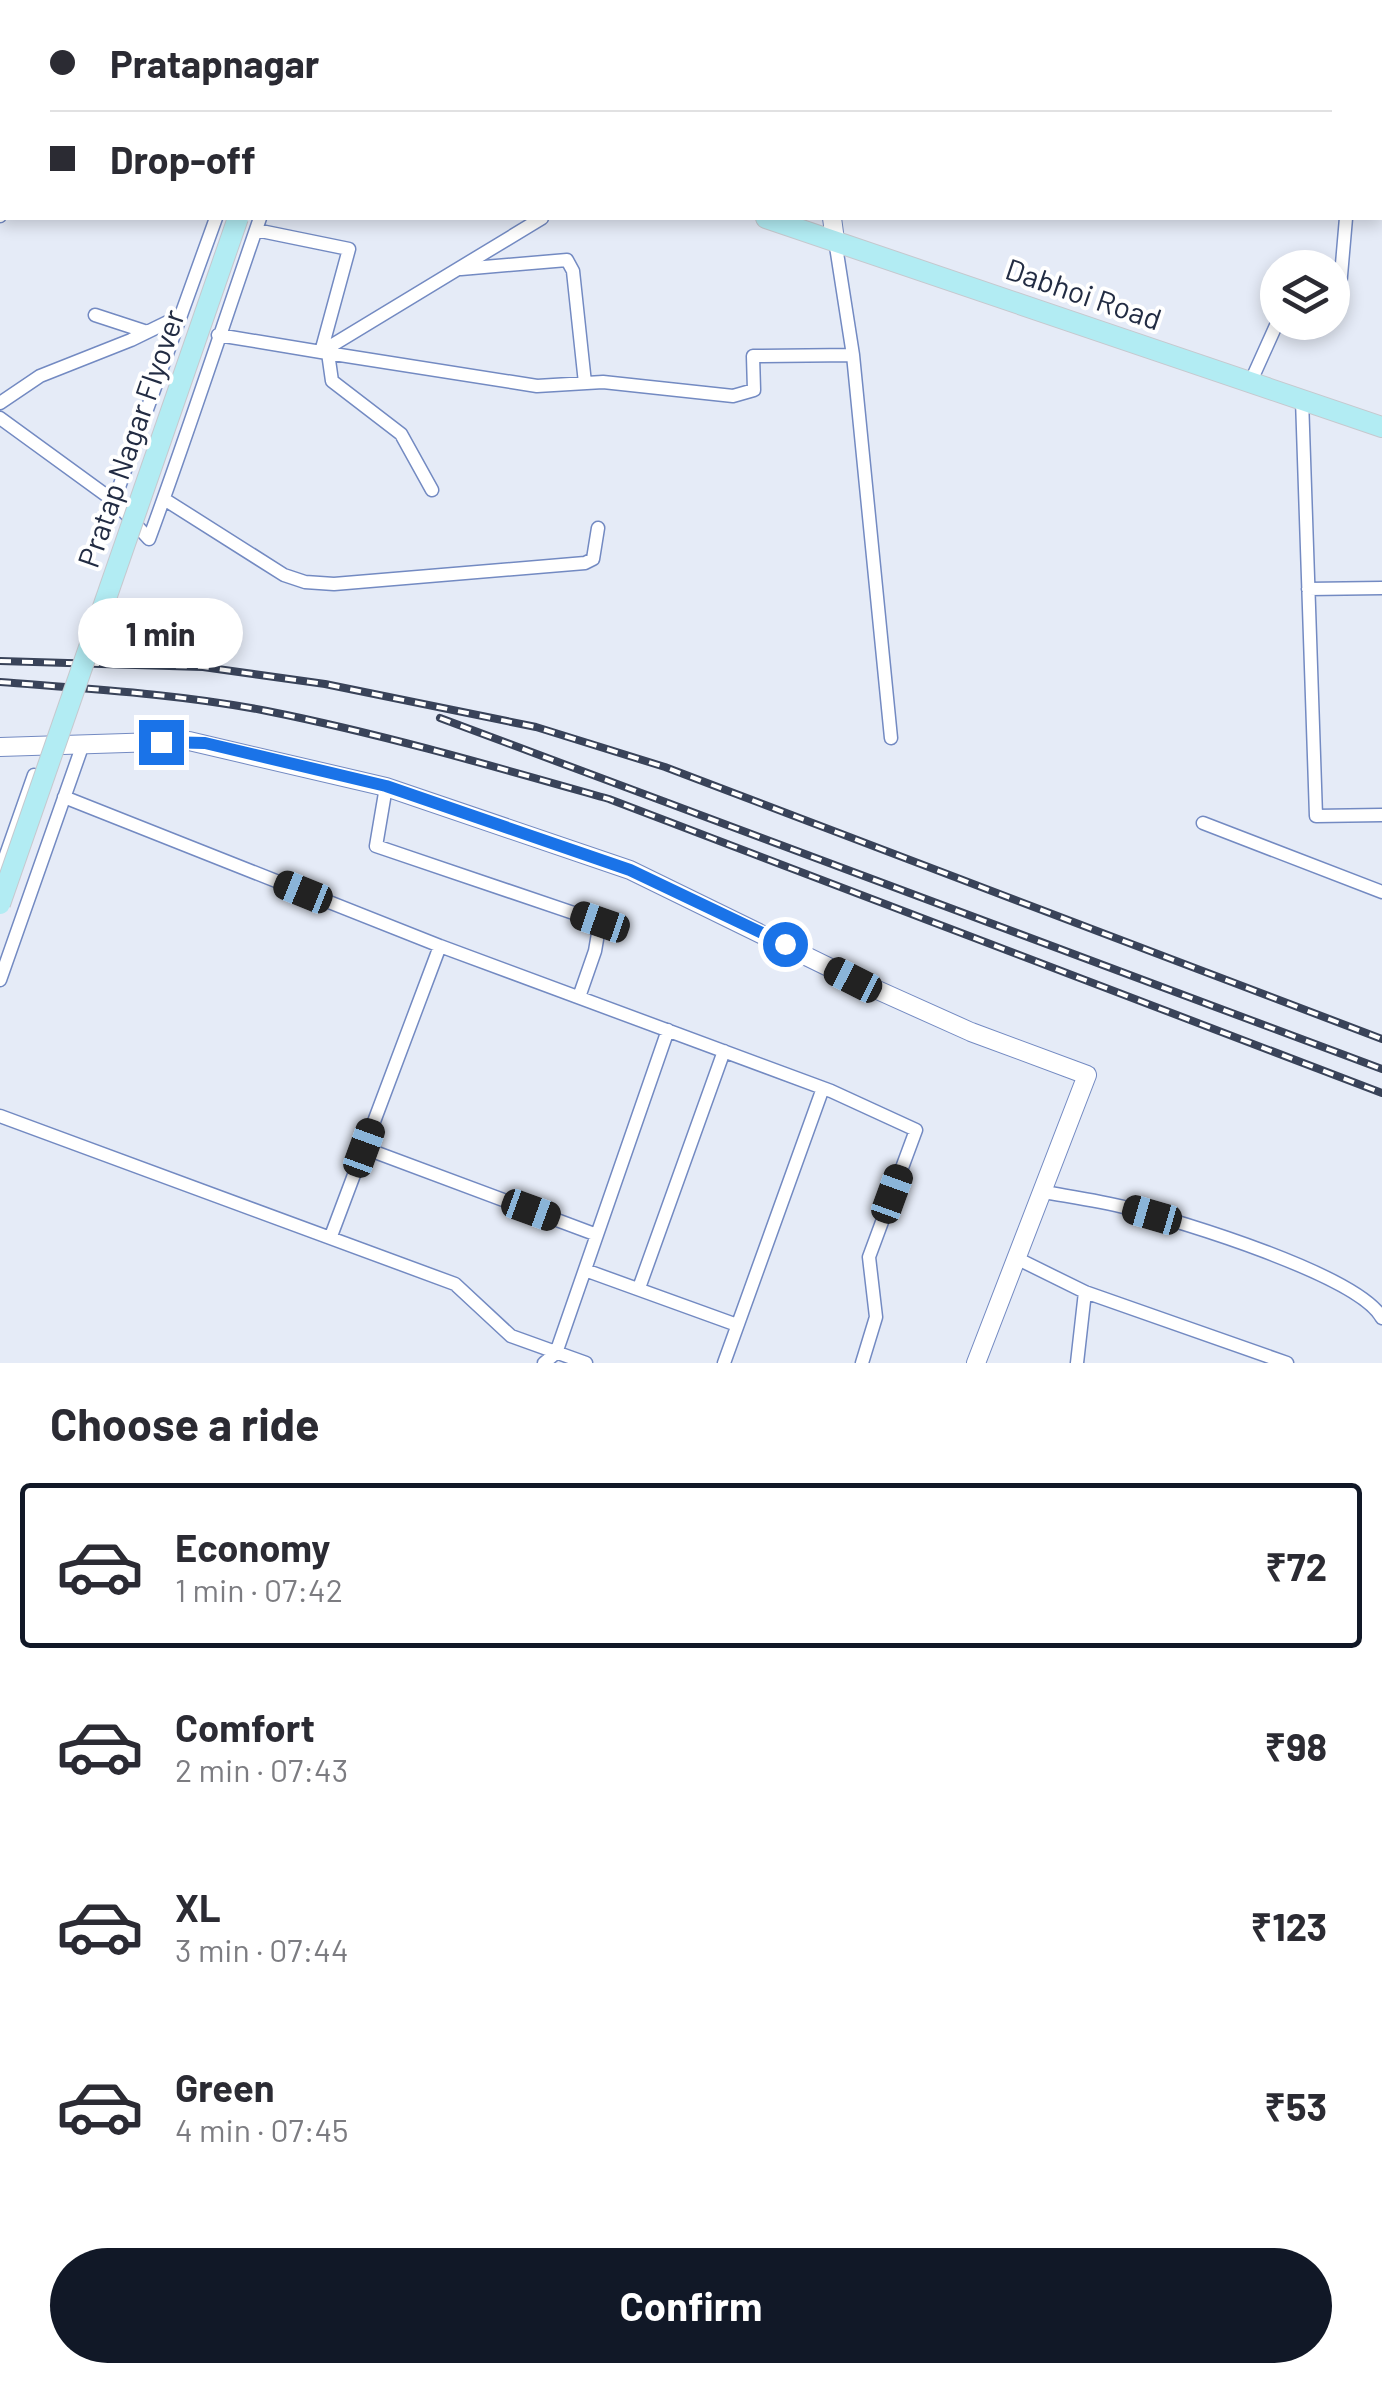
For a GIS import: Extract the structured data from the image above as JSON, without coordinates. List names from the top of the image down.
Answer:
{
  "streets": {
    "main road": ["Dabhoi Road", "Pratap Nagar Flyover"]
  },
  "page": {
    "banner": ["Pratapnagar", "Drop-off"],
    "bubble": "1 min",
    "heading": "Choose a ride",
    "list": [
      {
        "name": "Economy",
        "note": "1 min · 07:42",
        "value": "₹72"
      },
      {
        "name": "Comfort",
        "note": "2 min · 07:43",
        "value": "₹98"
      },
      {
        "name": "XL",
        "note": "3 min · 07:44",
        "value": "₹123"
      },
      {
        "name": "Green",
        "note": "4 min · 07:45",
        "value": "₹53"
      }
    ],
    "buttons": "Confirm"
  }
}
